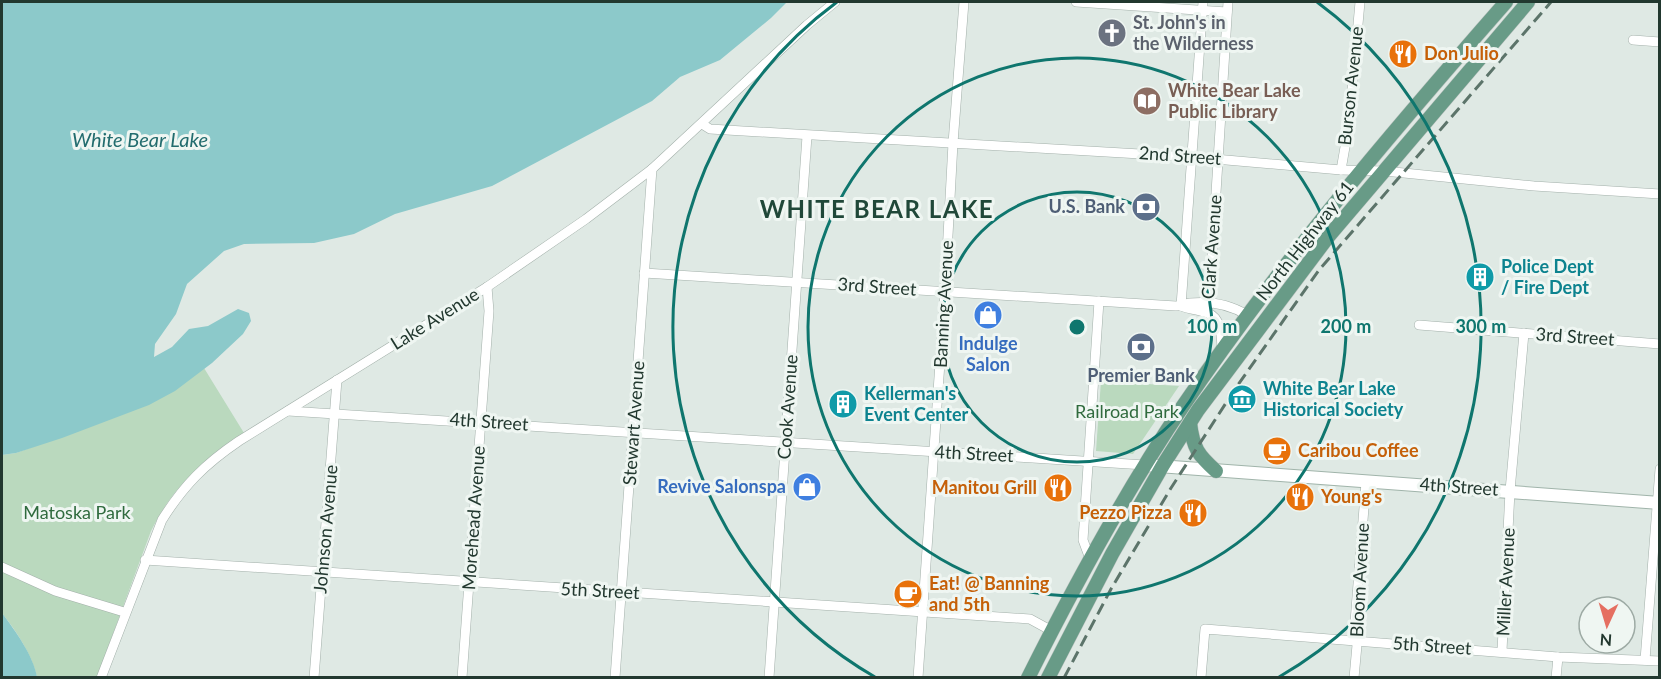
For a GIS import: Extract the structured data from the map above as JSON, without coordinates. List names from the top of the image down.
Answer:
{
  "streets": {
    "main road": ["North Highway 61"],
    "street": [
      "Burson Avenue",
      "2nd Street",
      "Clark Avenue",
      "3rd Street",
      "Banning Avenue",
      "Lake Avenue",
      "Cook Avenue",
      "4th Street",
      "Stewart Avenue",
      "Morehead Avenue",
      "Johnson Avenue",
      "Bloom Avenue",
      "Miller Avenue",
      "5th Street"
    ]
  },
  "crossings": [
    ["Burson Avenue", "2nd Street"],
    ["2nd Street", "North Highway 61"],
    ["2nd Street", "Clark Avenue"],
    ["2nd Street", "Banning Avenue"],
    ["2nd Street", "Lake Avenue"],
    ["2nd Street", "Cook Avenue"],
    ["North Highway 61", "3rd Street"],
    ["North Highway 61", "4th Street"],
    ["North Highway 61", "5th Street"],
    ["Clark Avenue", "3rd Street"],
    ["3rd Street", "Banning Avenue"],
    ["3rd Street", "Cook Avenue"],
    ["3rd Street", "Stewart Avenue"],
    ["3rd Street", "Miller Avenue"],
    ["Banning Avenue", "4th Street"],
    ["Banning Avenue", "5th Street"],
    ["Lake Avenue", "4th Street"],
    ["Lake Avenue", "Stewart Avenue"],
    ["Lake Avenue", "Morehead Avenue"],
    ["Lake Avenue", "Johnson Avenue"],
    ["Lake Avenue", "5th Street"],
    ["Cook Avenue", "4th Street"],
    ["Cook Avenue", "5th Street"],
    ["4th Street", "Stewart Avenue"],
    ["4th Street", "Morehead Avenue"],
    ["4th Street", "Johnson Avenue"],
    ["4th Street", "Bloom Avenue"],
    ["4th Street", "Miller Avenue"],
    ["Stewart Avenue", "5th Street"],
    ["Morehead Avenue", "5th Street"],
    ["Johnson Avenue", "5th Street"],
    ["Bloom Avenue", "5th Street"],
    ["Miller Avenue", "5th Street"]
  ],
  "districts": ["WHITE BEAR LAKE"],
  "water": ["White Bear Lake"],
  "parks": ["Railroad Park", "Matoska Park"],
  "places": {
    "church": ["St. John's in the Wilderness"],
    "restaurant": [
      "Don Julio",
      "Manitou Grill",
      "Young's",
      "Pezzo Pizza"
    ],
    "library": ["White Bear Lake Public Library"],
    "bank": ["U.S. Bank", "Premier Bank"],
    "building": ["Police Dept / Fire Dept", "Kellerman's Event Center"],
    "shop": ["Indulge Salon", "Revive Salonspa"],
    "museum": ["White Bear Lake Historical Society"],
    "cafe": ["Caribou Coffee", "Eat! @ Banning and 5th"]
  },
  "north": "bottom",
  "rings": ["100 m", "200 m", "300 m"]
}
